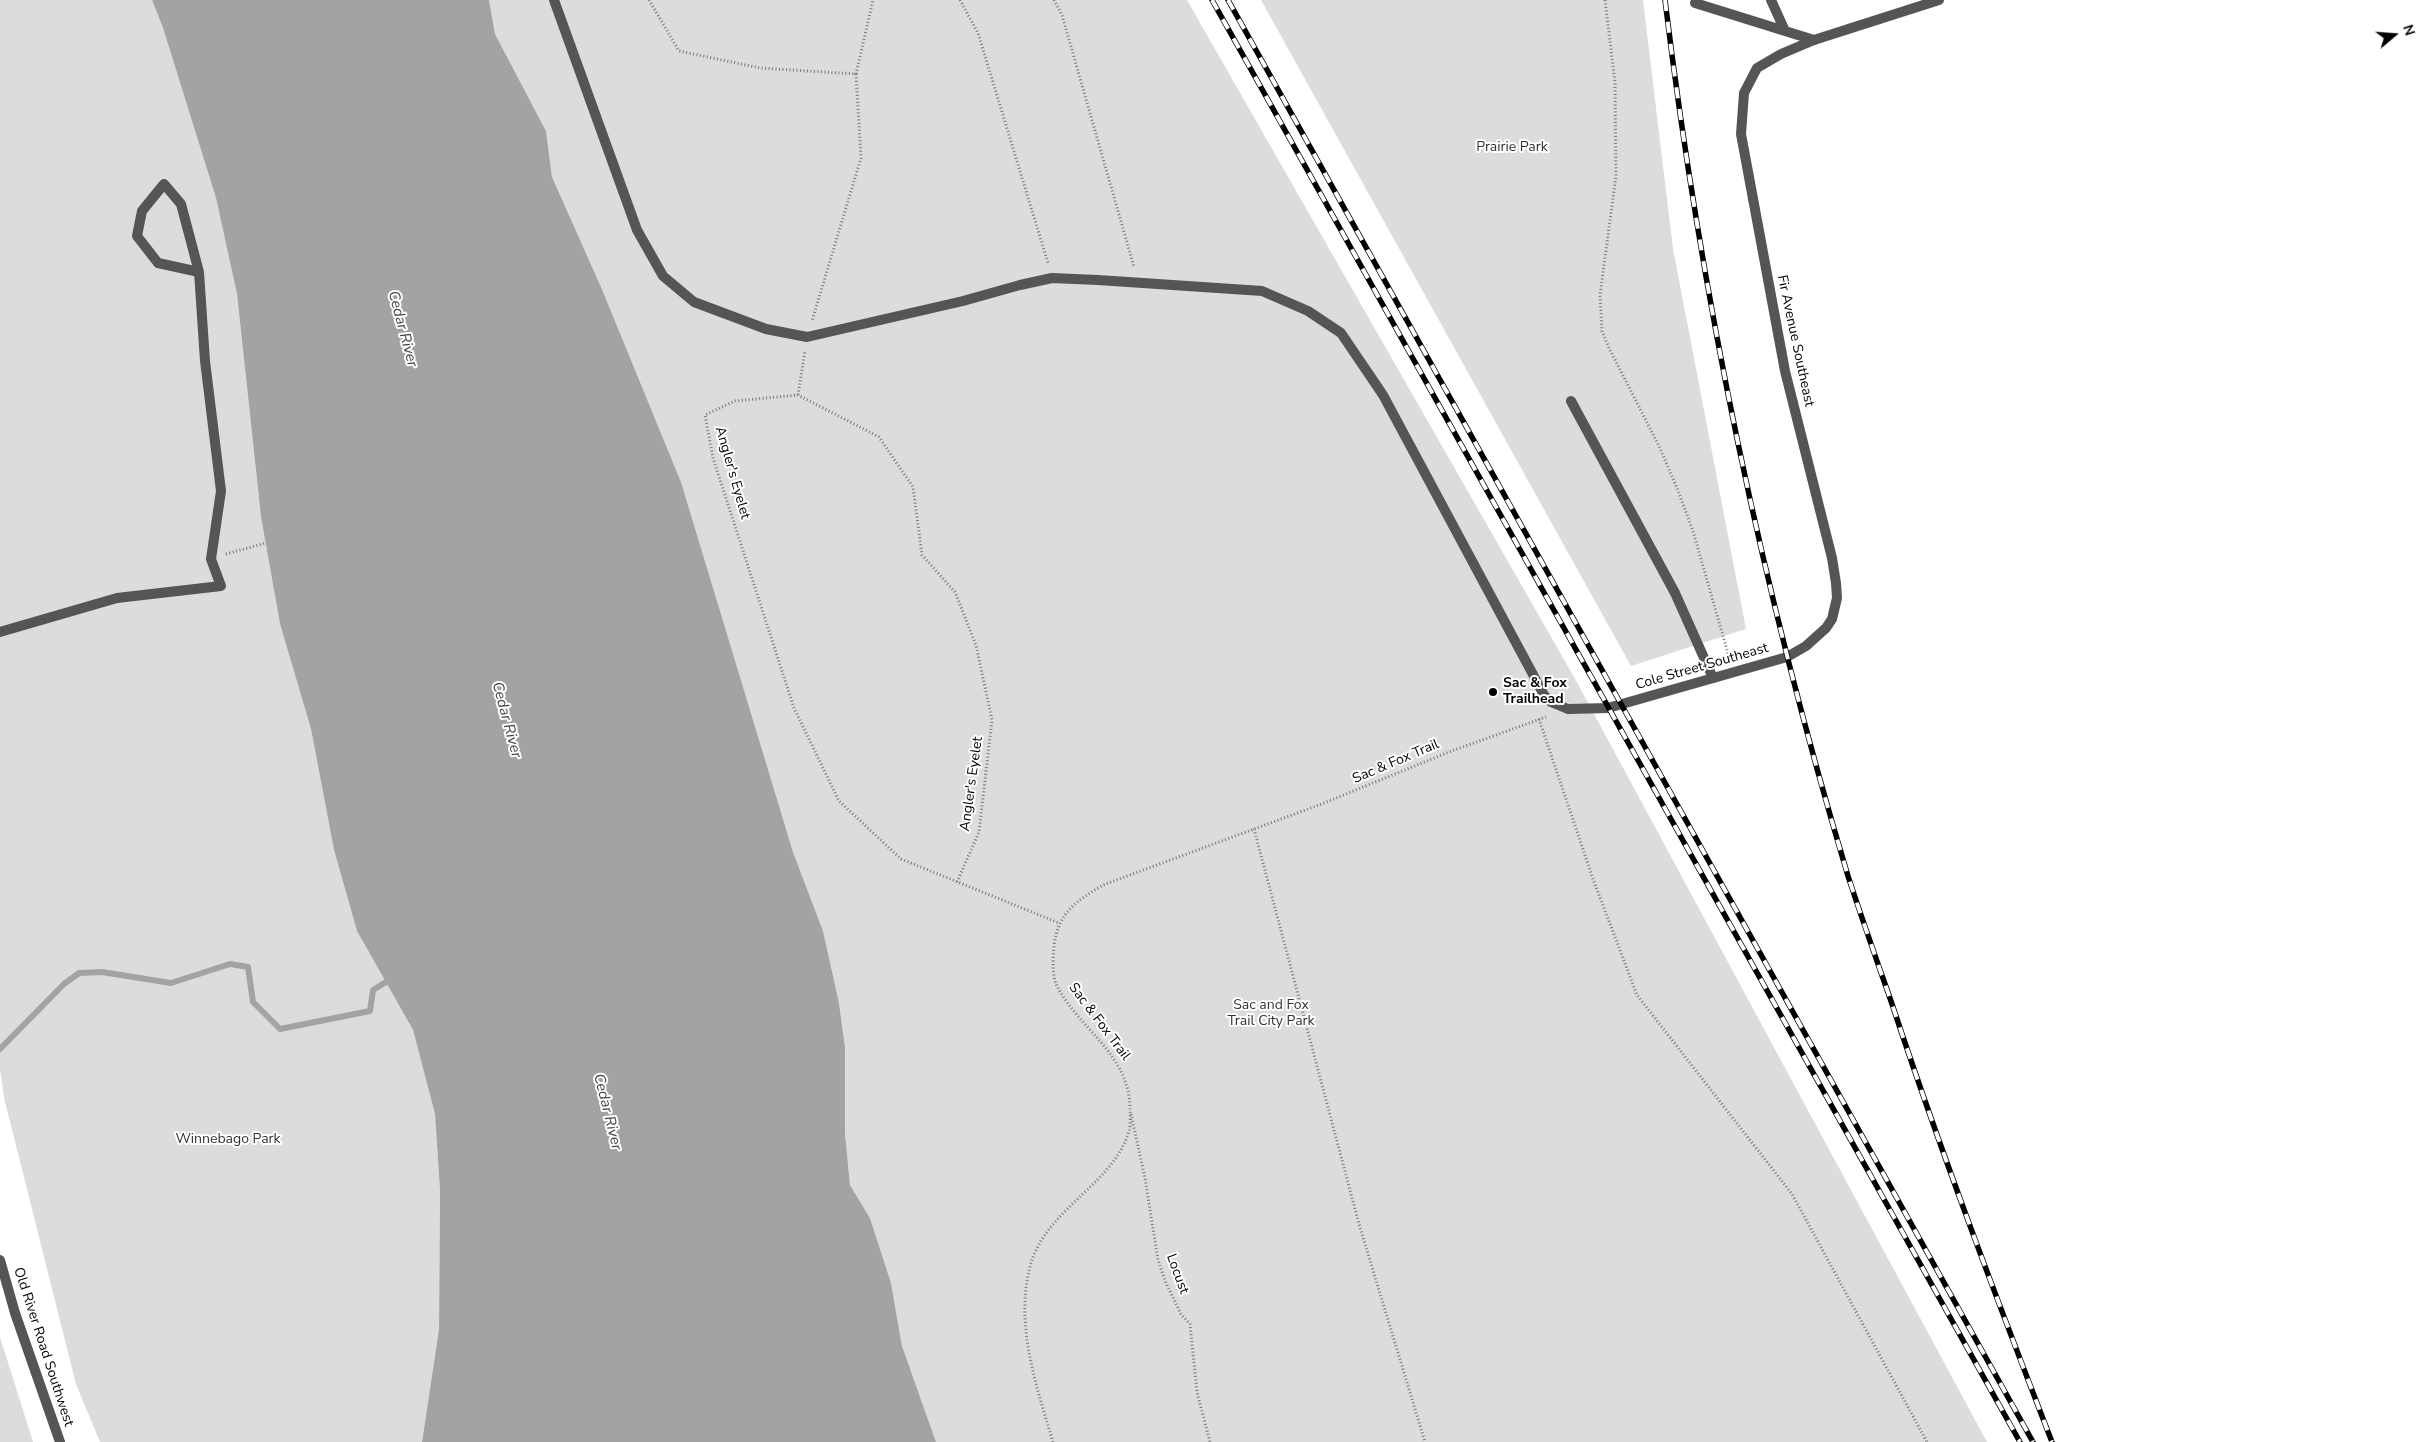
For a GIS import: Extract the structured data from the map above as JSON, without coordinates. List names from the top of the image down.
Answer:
{
  "streets": {
    "street": ["Fir Avenue Southeast", "Cole Street Southeast", "Old River Road Southwest"],
    "path": ["Angler's Eyelet", "Sac & Fox Trail", "Locust"]
  },
  "crossings": [
    ["Fir Avenue Southeast", "Cole Street Southeast"],
    ["Angler's Eyelet", "Sac & Fox Trail"],
    ["Cole Street Southeast", "Sac & Fox Trail"],
    ["Sac & Fox Trail", "Locust"]
  ],
  "water": ["Cedar River"],
  "parks": ["Prairie Park", "Sac and Fox Trail City Park", "Winnebago Park"],
  "places": ["Sac & Fox Trailhead"],
  "north": "right"
}
